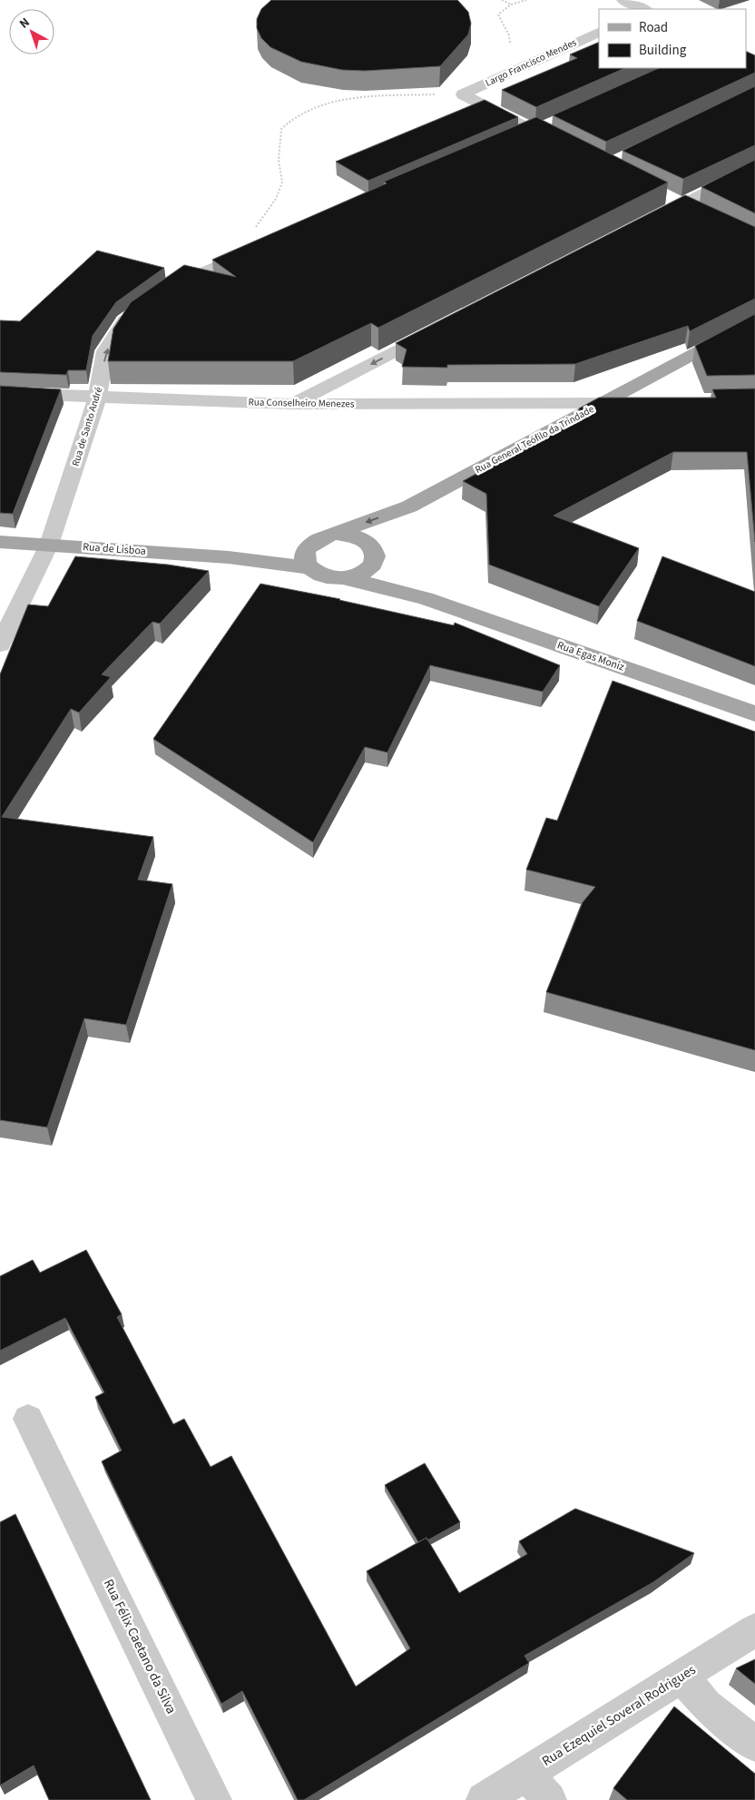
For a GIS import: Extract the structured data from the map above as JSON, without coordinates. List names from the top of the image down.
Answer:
{
  "streets": {
    "main road": ["Rua General Teófilo da Trindade", "Rua de Lisboa", "Rua Egas Moniz"],
    "street": [
      "Largo Francisco Mendes",
      "Rua Conselheiro Menezes",
      "Rua de Santo André",
      "Rua Félix Caetano da Silva",
      "Rua Ezequiel Soveral Rodrigues"
    ]
  },
  "crossings": [
    ["Rua Conselheiro Menezes", "Rua de Santo André"],
    ["Rua Conselheiro Menezes", "Rua General Teófilo da Trindade"],
    ["Rua de Santo André", "Rua de Lisboa"],
    ["Rua General Teófilo da Trindade", "Rua de Lisboa"],
    ["Rua General Teófilo da Trindade", "Rua Egas Moniz"],
    ["Rua de Lisboa", "Rua Egas Moniz"]
  ],
  "legend": ["Road", "Building"],
  "north": "top left"
}
